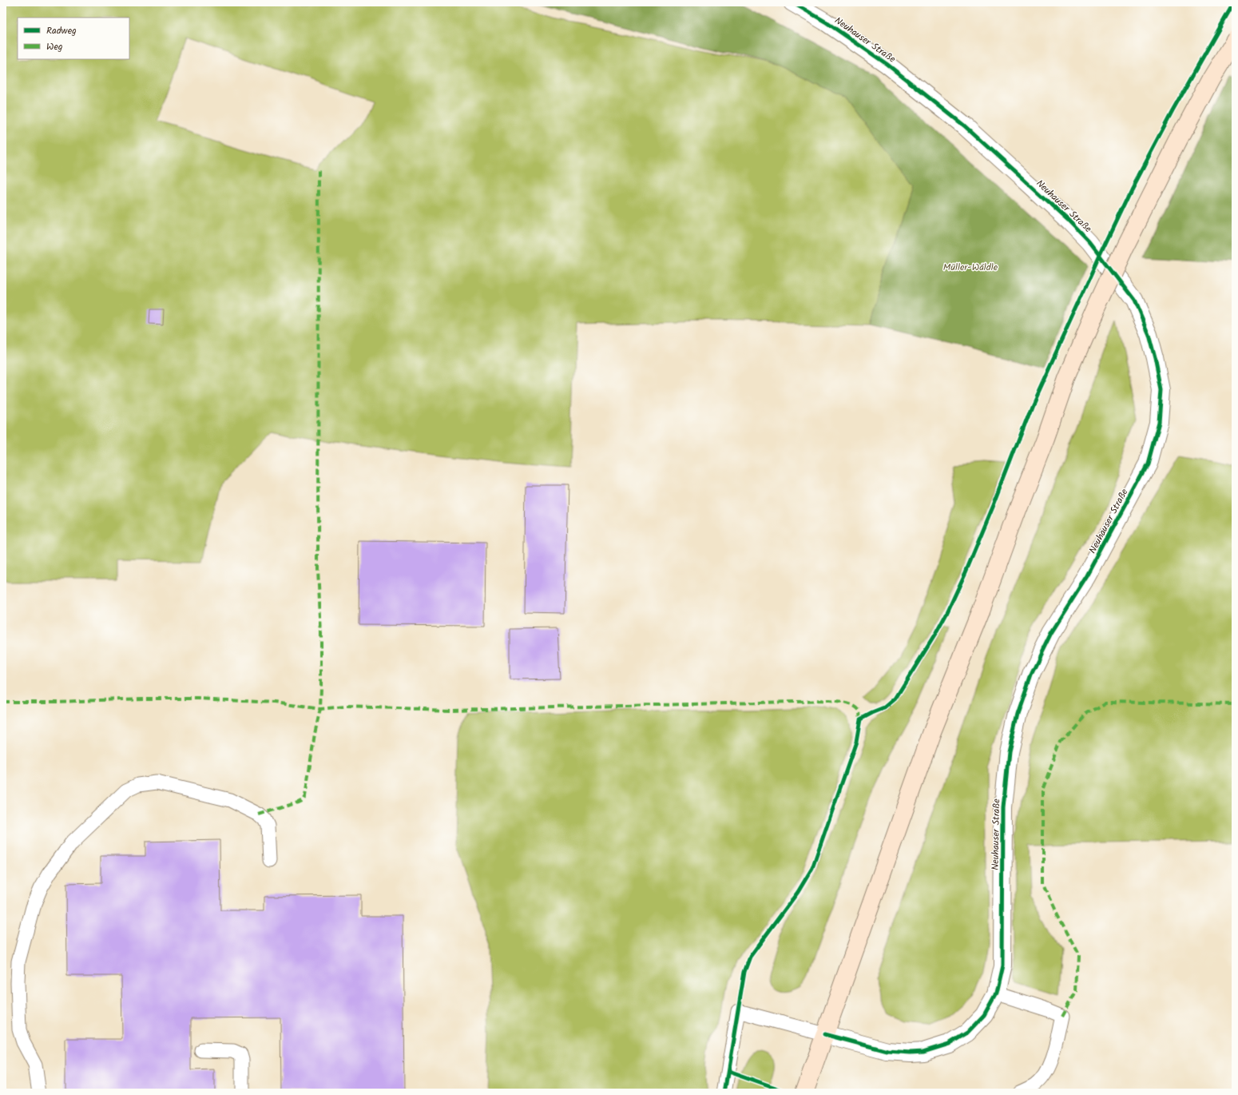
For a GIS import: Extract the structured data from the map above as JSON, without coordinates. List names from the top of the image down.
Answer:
{
  "streets": {
    "street": ["Neuhauser Straße"]
  },
  "parks": ["Müller-Wäldle"],
  "legend": ["Radweg", "Weg"]
}
